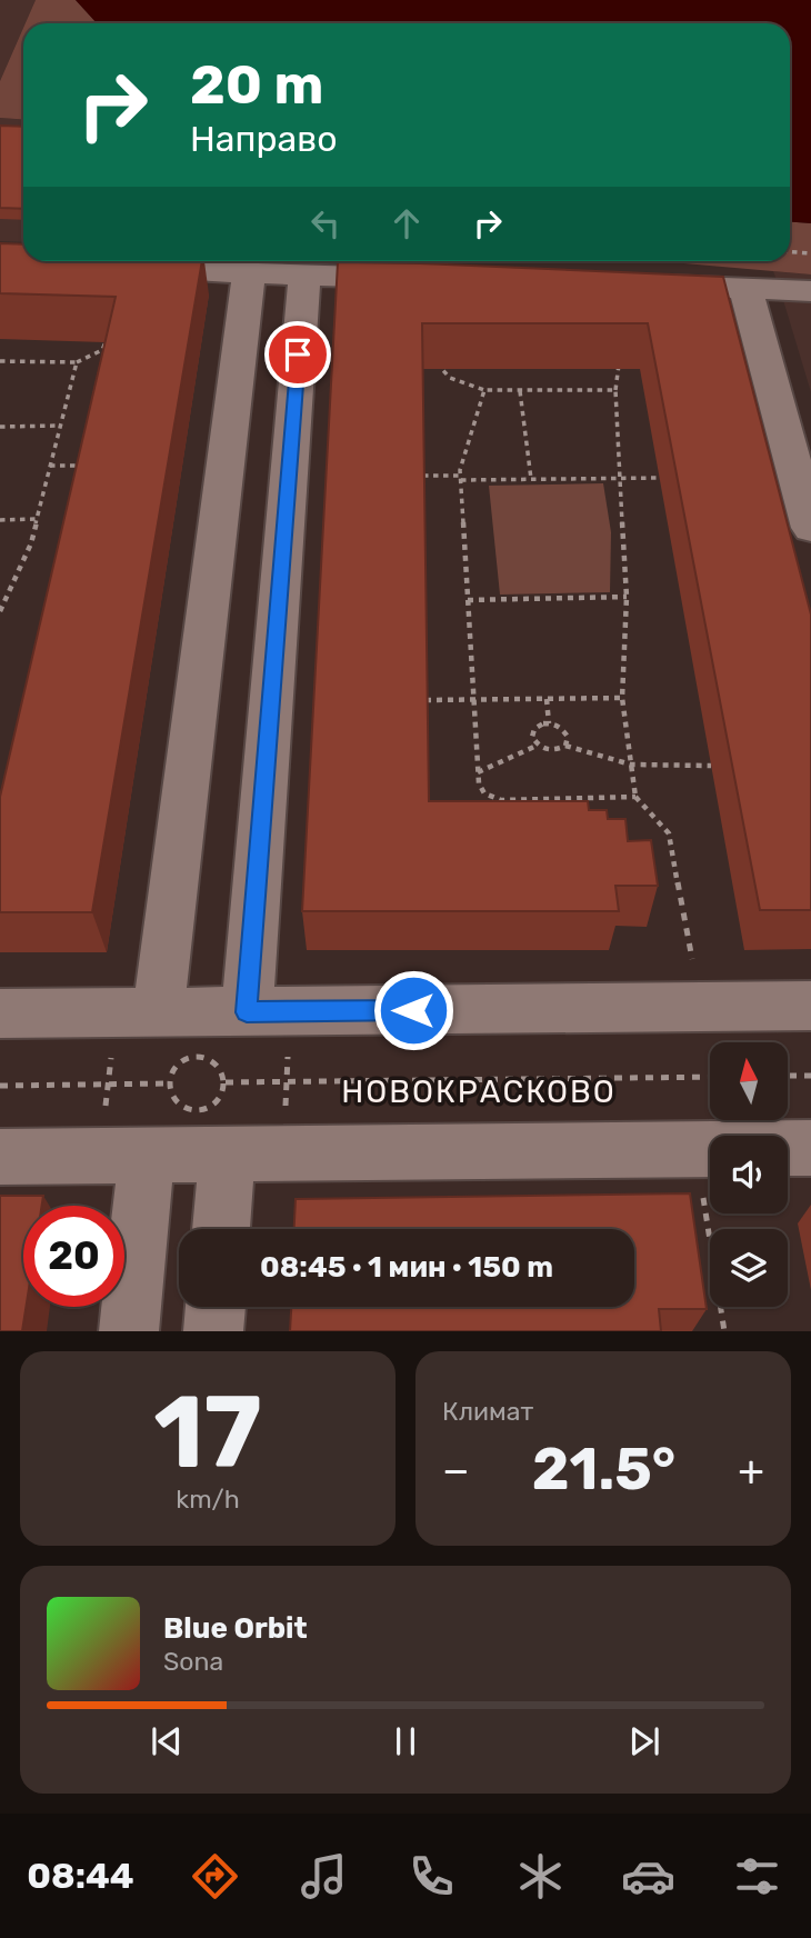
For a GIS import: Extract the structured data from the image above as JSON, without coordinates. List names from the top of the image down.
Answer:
{
  "districts": ["НОВОКРАСКОВО"],
  "north": "top",
  "page": {
    "turn": ["20 m", "Направо"],
    "limit": "20",
    "trip": "08:45 · 1 мин · 150 m",
    "tile": [
      ["17", "km/h"],
      "Климат"
    ],
    "heat": ["−", "21.5°", "+"],
    "song": ["Blue Orbit", "Sona"],
    "tabs": "08:44"
  }
}
